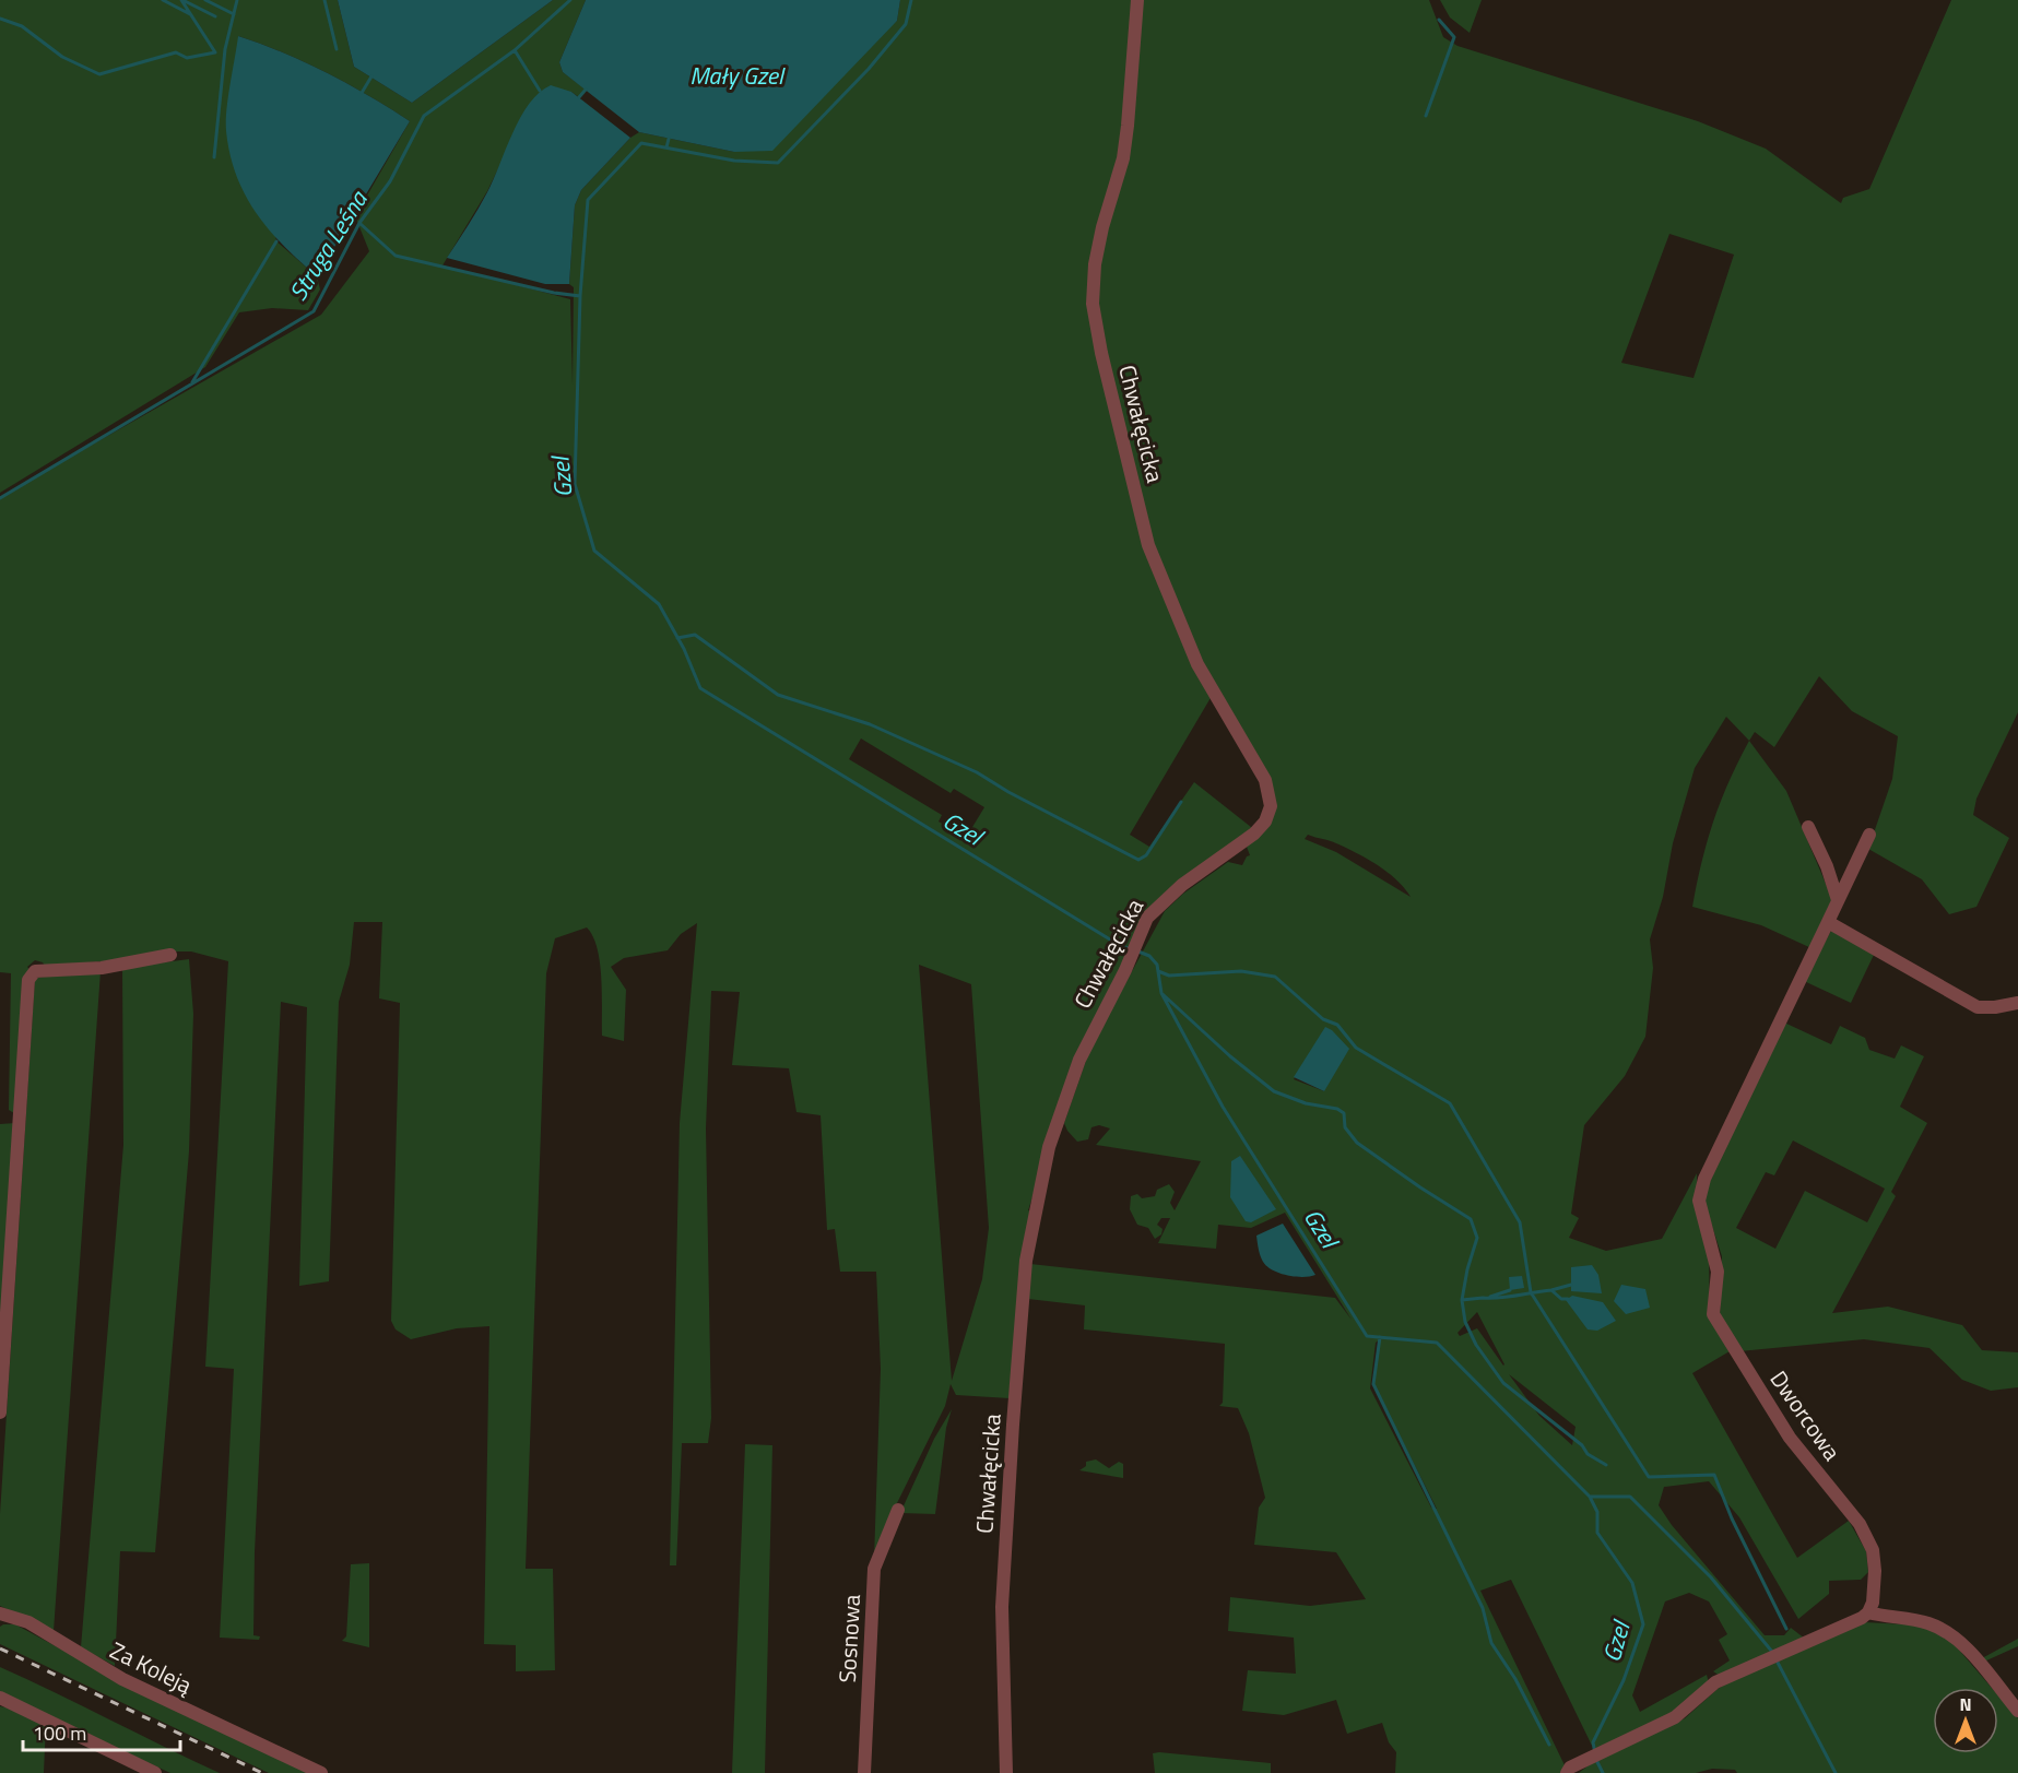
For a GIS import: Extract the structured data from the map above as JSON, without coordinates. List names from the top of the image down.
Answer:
{
  "streets": {
    "street": [
      "Chwałęcicka",
      "Dworcowa",
      "Sosnowa",
      "Za Koleją"
    ]
  },
  "water": ["Mały Gzel", "Struga Leśna", "Gzel"],
  "scale_bar": "100 m",
  "north": "top"
}
